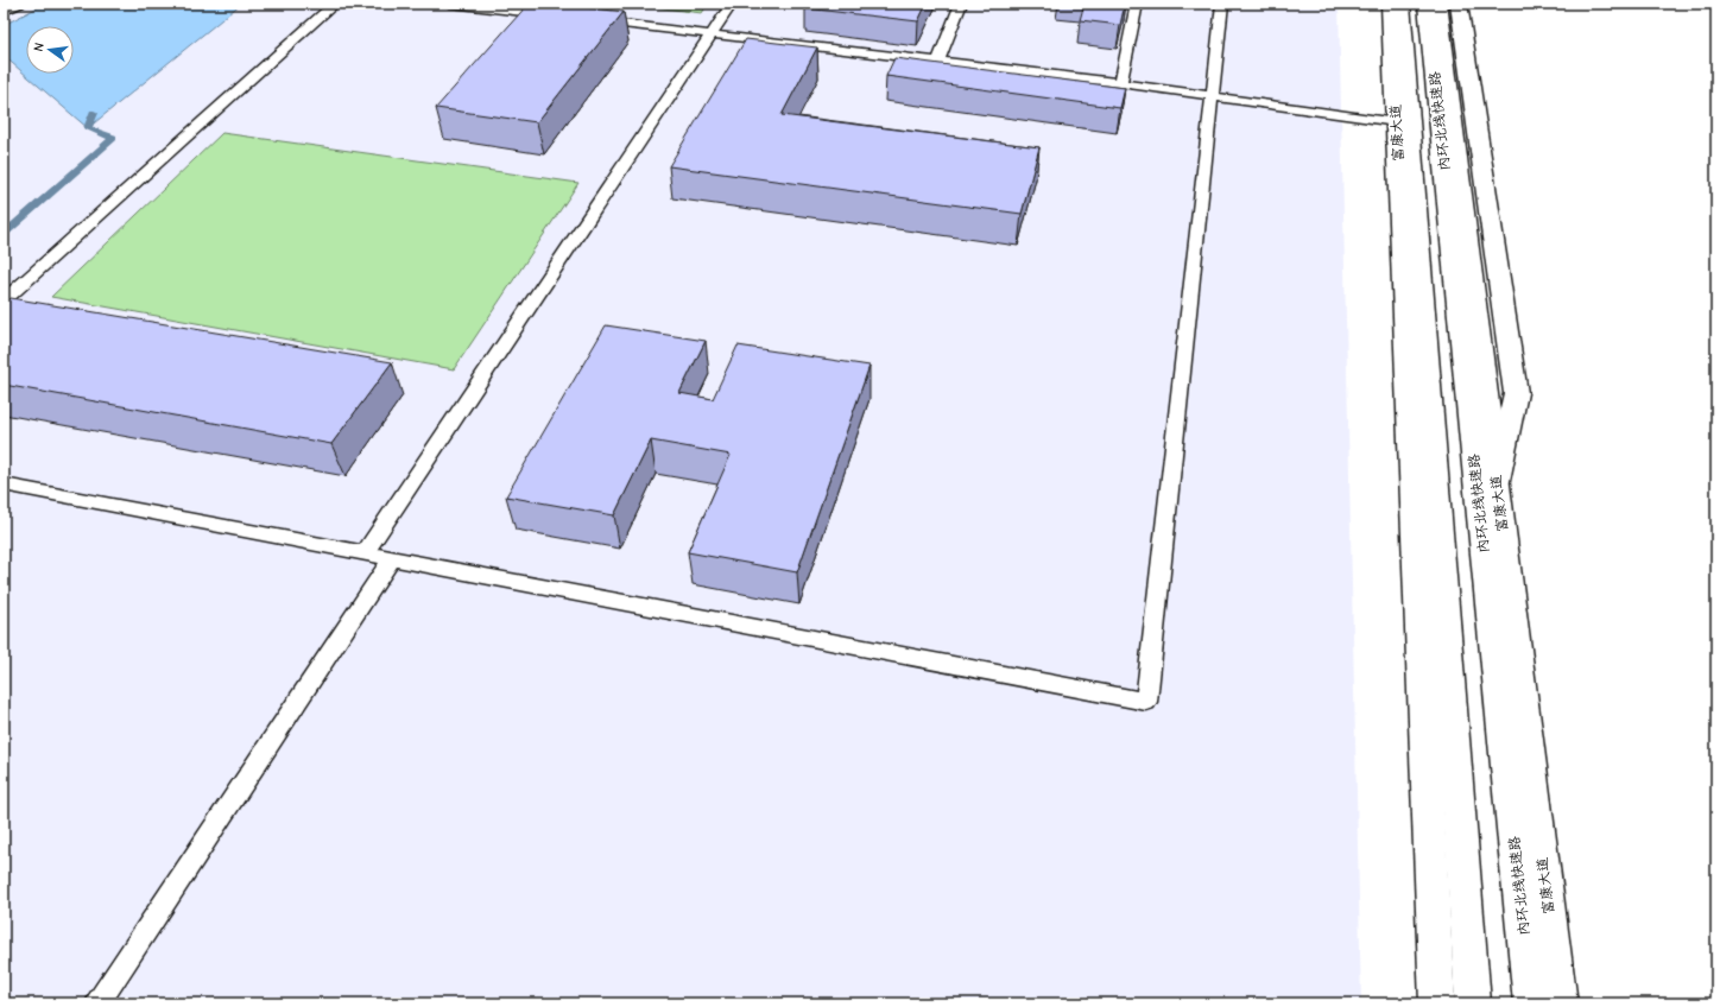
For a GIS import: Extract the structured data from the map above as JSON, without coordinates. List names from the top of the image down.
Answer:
{
  "streets": {
    "main road": ["内环北线快速路", "富康大道"]
  },
  "north": "left"
}
